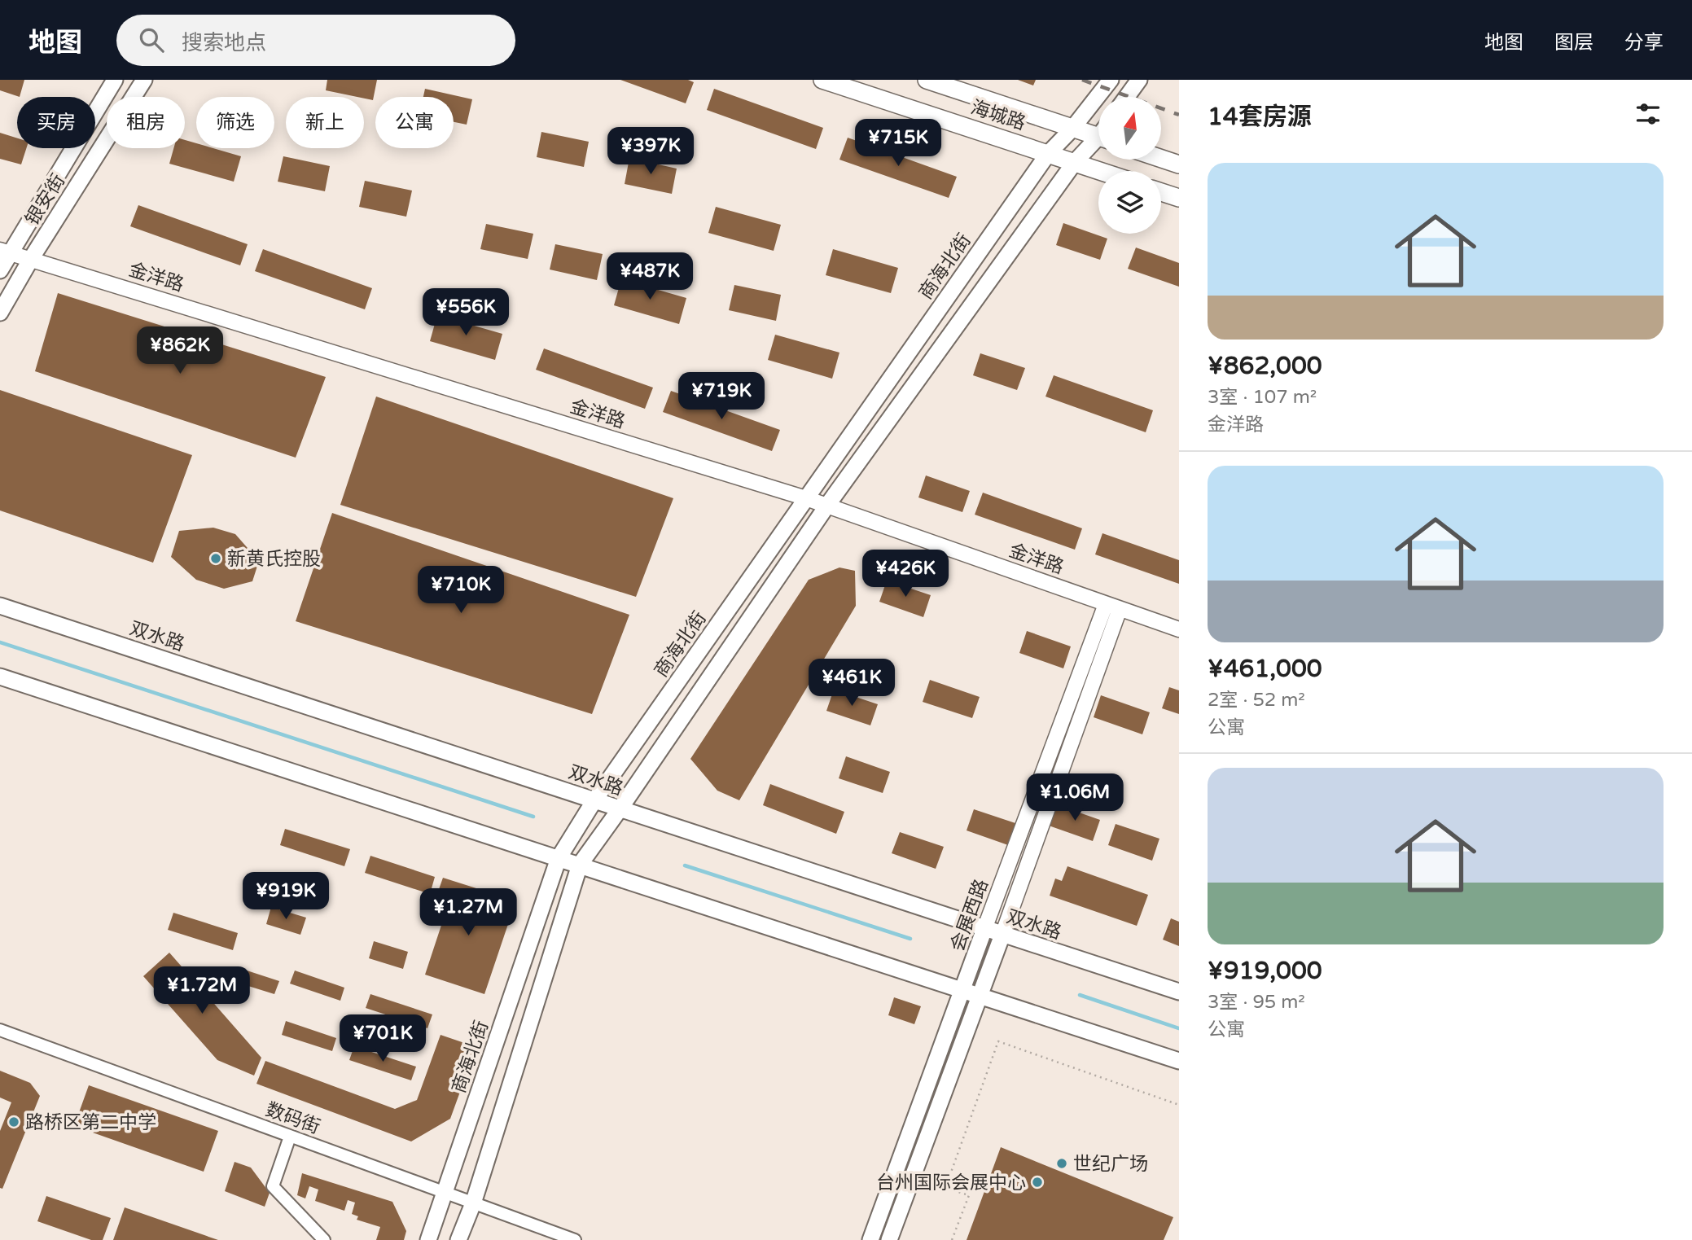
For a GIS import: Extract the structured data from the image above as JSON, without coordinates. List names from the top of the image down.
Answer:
{
  "streets": {
    "main road": [
      "海城路",
      "银安街",
      "商海北街",
      "双水路",
      "会展西路"
    ],
    "street": ["金洋路", "数码街"]
  },
  "crossings": [
    ["海城路", "商海北街"],
    ["银安街", "金洋路"],
    ["商海北街", "金洋路"],
    ["商海北街", "双水路"],
    ["商海北街", "数码街"],
    ["金洋路", "会展西路"],
    ["双水路", "会展西路"]
  ],
  "places": [
    "新黄氏控股",
    "路桥区第二中学",
    "世纪广场",
    "台州国际会展中心"
  ],
  "north": "top",
  "page": {
    "header": "地图",
    "search": "搜索地点",
    "nav": ["地图", "图层", "分享"],
    "heading": "14套房源",
    "chip": [
      "买房",
      "租房",
      "筛选",
      "新上",
      "公寓"
    ],
    "price": [
      "¥715K",
      "¥397K",
      "¥487K",
      "¥556K",
      "¥862K",
      "¥719K",
      "¥426K",
      "¥710K",
      "¥461K",
      "¥1.06M",
      "¥919K",
      "¥1.27M",
      "¥1.72M",
      "¥701K"
    ],
    "list": [
      {
        "name": "¥862,000",
        "note": "3室 · 107 m² · 金洋路"
      },
      {
        "name": "¥461,000",
        "note": "2室 · 52 m² · 公寓"
      },
      {
        "name": "¥919,000",
        "note": "3室 · 95 m² · 公寓"
      }
    ]
  }
}
